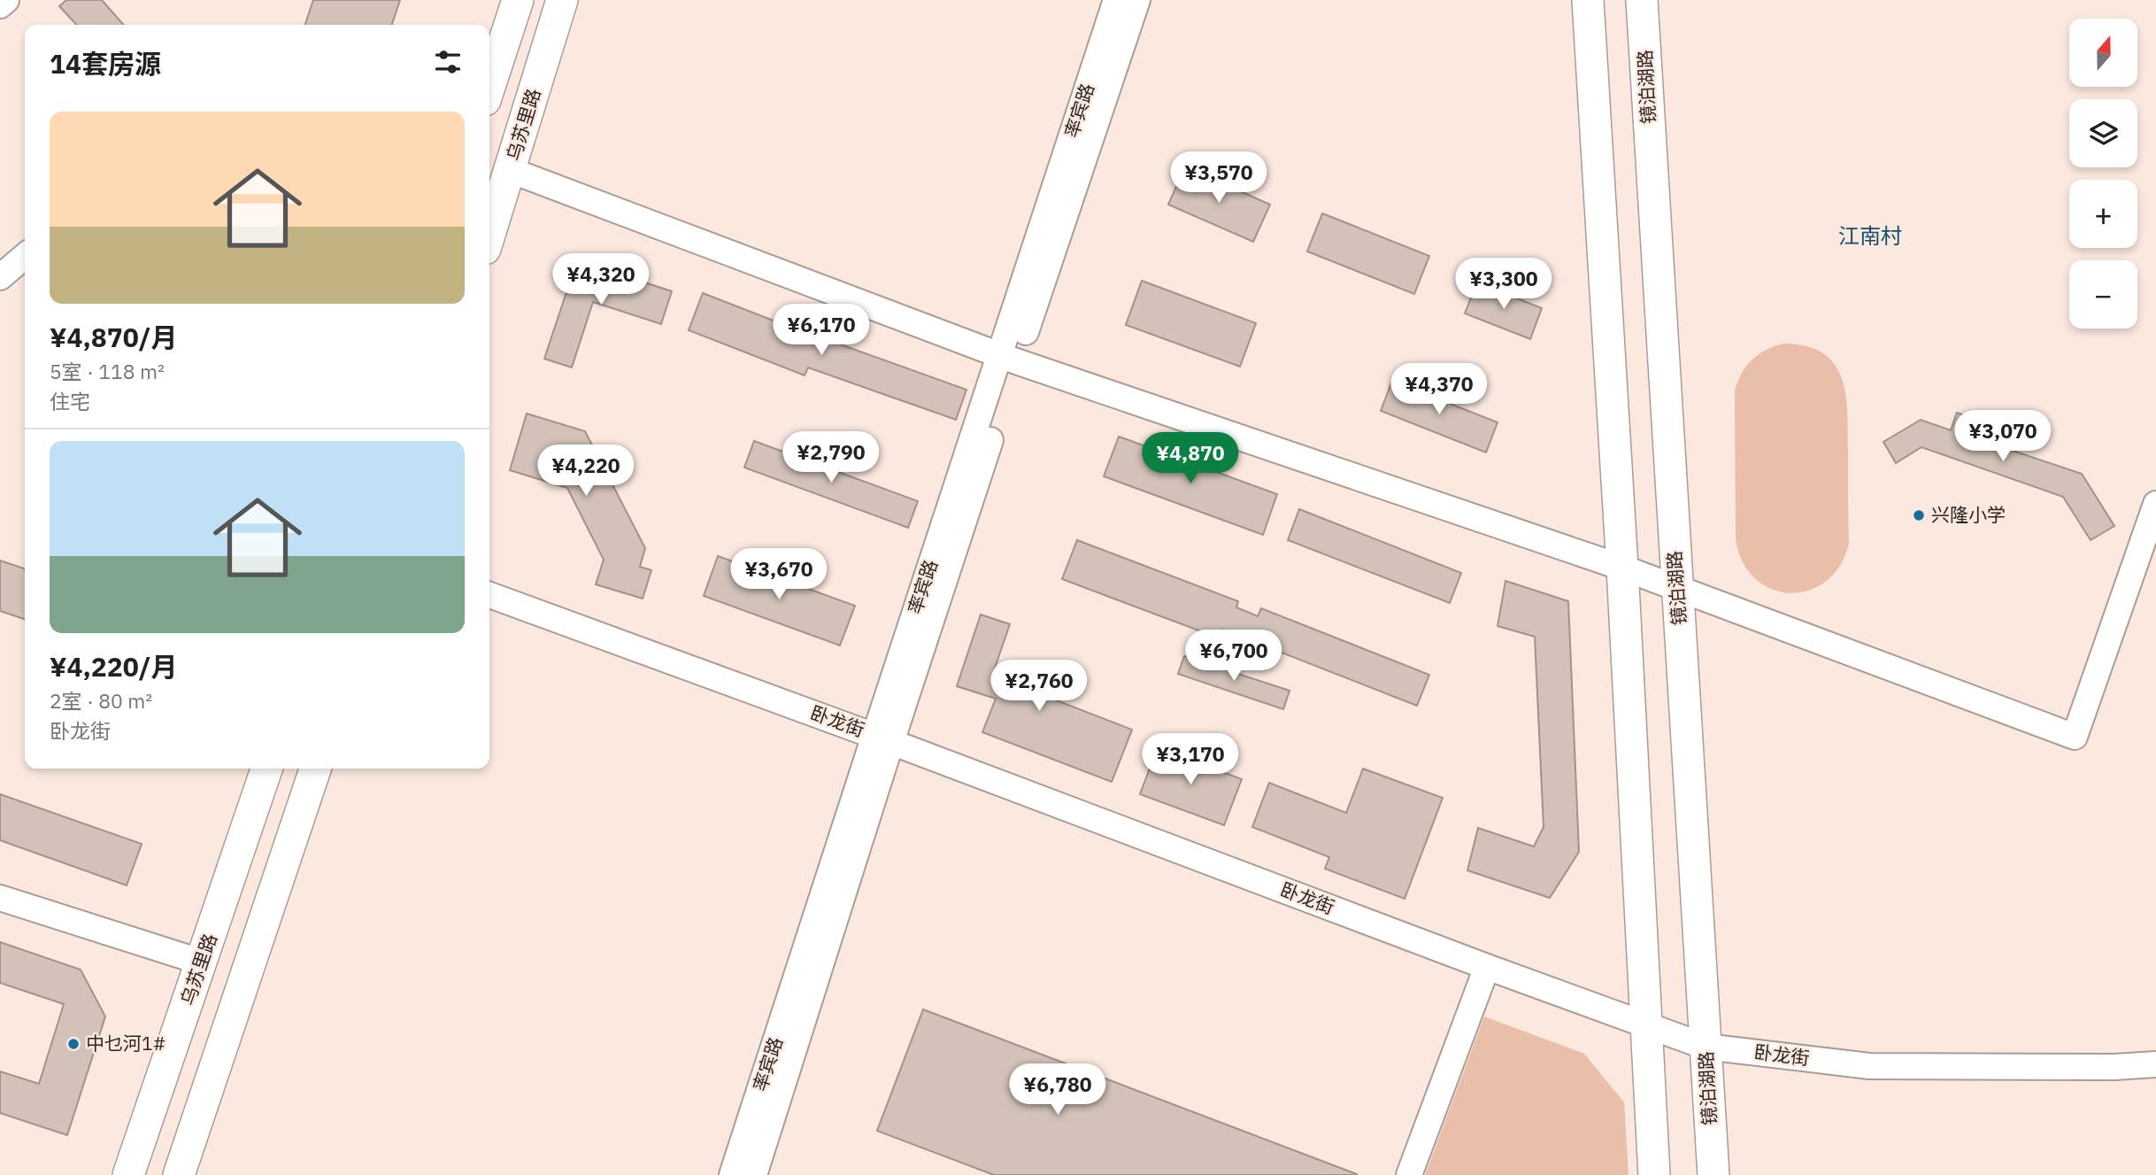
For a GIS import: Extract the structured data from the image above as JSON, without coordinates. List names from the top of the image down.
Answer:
{
  "streets": {
    "main road": ["镜泊湖路", "乌苏里路"],
    "street": ["率宾路", "卧龙街"]
  },
  "crossings": [
    ["镜泊湖路", "卧龙街"],
    ["率宾路", "卧龙街"]
  ],
  "districts": ["江南村"],
  "places": ["兴隆小学", "中乜河1#"],
  "north": "top",
  "page": {
    "map_buttons": ["+", "−"],
    "heading": "14套房源",
    "list": [
      {
        "name": "¥4,870/月",
        "note": "5室 · 118 m² · 住宅"
      },
      {
        "name": "¥4,220/月",
        "note": "2室 · 80 m² · 卧龙街"
      }
    ],
    "price": [
      "¥3,570",
      "¥4,320",
      "¥3,300",
      "¥6,170",
      "¥4,370",
      "¥3,070",
      "¥2,790",
      "¥4,870",
      "¥4,220",
      "¥3,670",
      "¥6,700",
      "¥2,760",
      "¥3,170",
      "¥6,780"
    ]
  }
}
